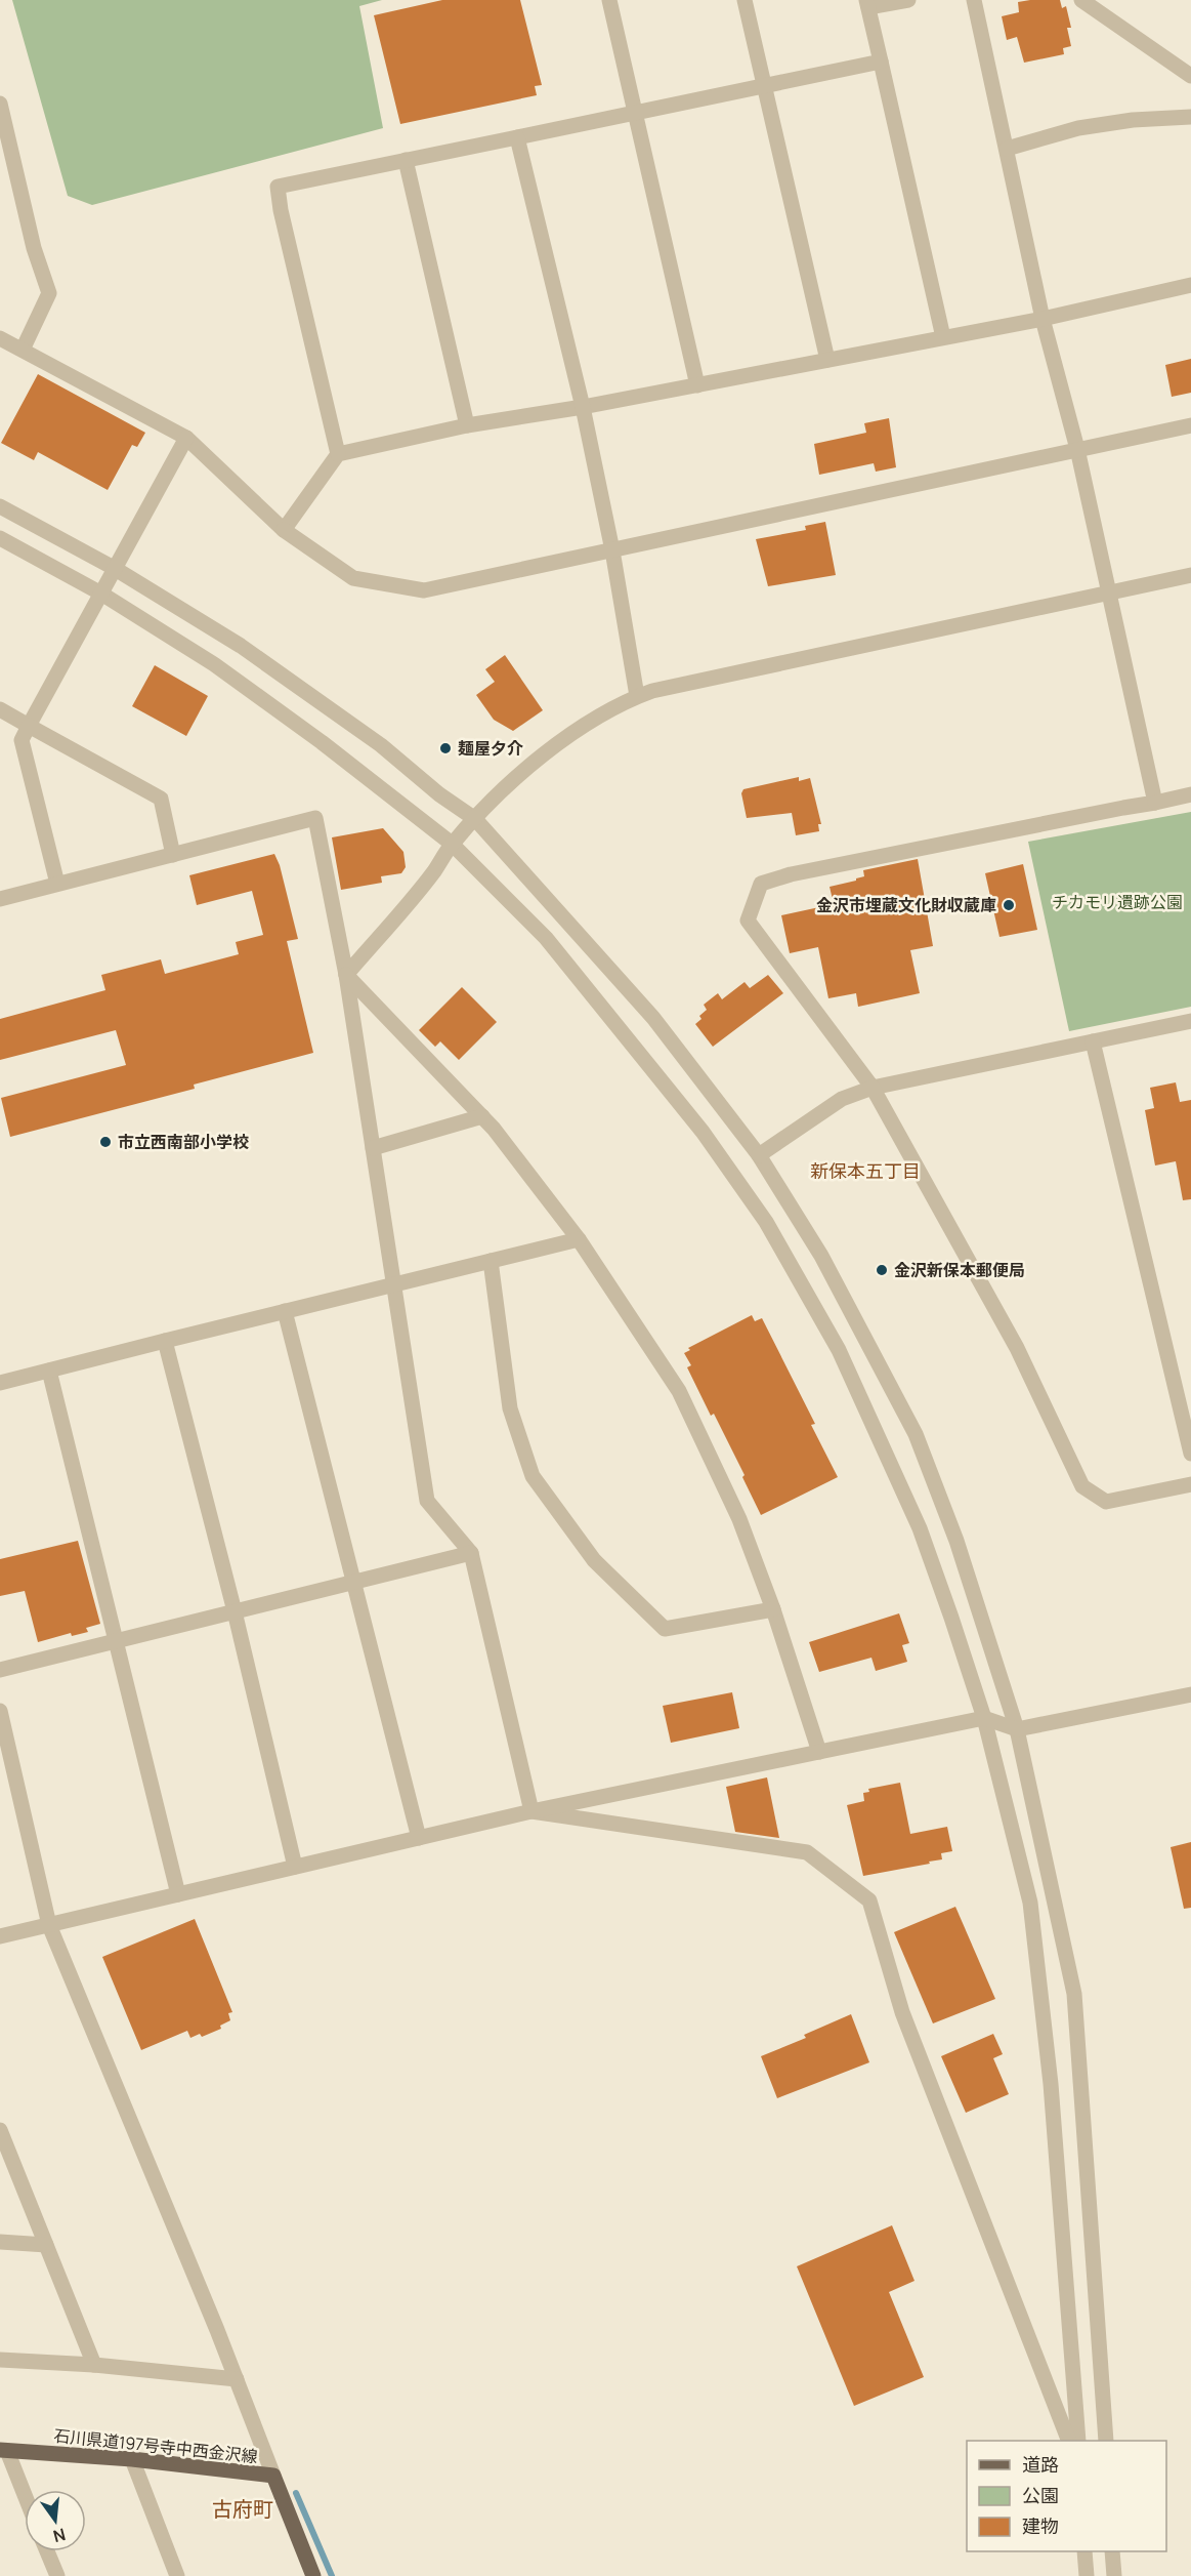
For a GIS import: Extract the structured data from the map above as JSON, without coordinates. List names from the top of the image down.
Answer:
{
  "streets": {
    "main road": ["石川県道197号寺中西金沢線"]
  },
  "districts": ["新保本五丁目", "古府町"],
  "parks": ["チカモリ遺跡公園"],
  "places": [
    "麺屋夕介",
    "金沢市埋蔵文化財収蔵庫",
    "市立西南部小学校",
    "金沢新保本郵便局"
  ],
  "legend": ["道路", "公園", "建物"],
  "north": "bottom"
}
